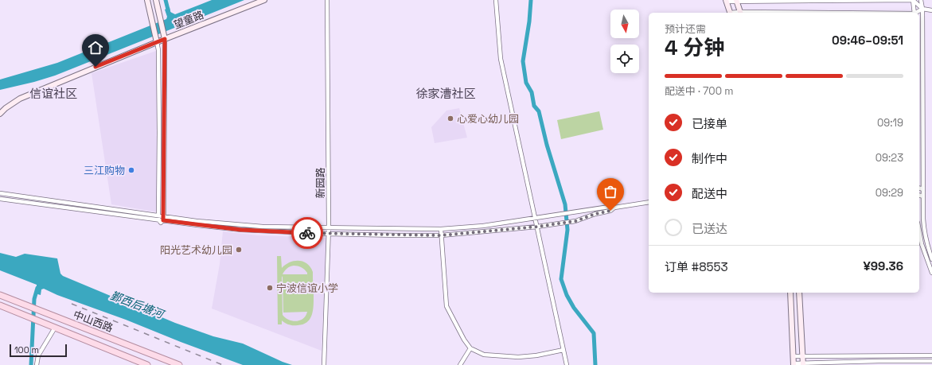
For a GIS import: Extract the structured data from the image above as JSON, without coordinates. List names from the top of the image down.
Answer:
{
  "streets": {
    "main road": ["望童路", "中山西路"],
    "street": ["新园路"]
  },
  "districts": ["信谊社区", "徐家漕社区"],
  "water": ["鄞西后塘河"],
  "places": [
    "心爱心幼儿园",
    "三江购物",
    "阳光艺术幼儿园",
    "宁波信谊小学"
  ],
  "scale_bar": "100 m",
  "north": "bottom",
  "page": {
    "heading": ["4 分钟", "预计还需", "09:46–09:51"],
    "panel": ["订单 #8553", "¥99.36"],
    "bar": "配送中 · 700 m",
    "list": [
      ["已接单", "09:19"],
      ["制作中", "09:23"],
      ["配送中", "09:29"],
      "已送达"
    ],
    "scale": "100 m"
  }
}
